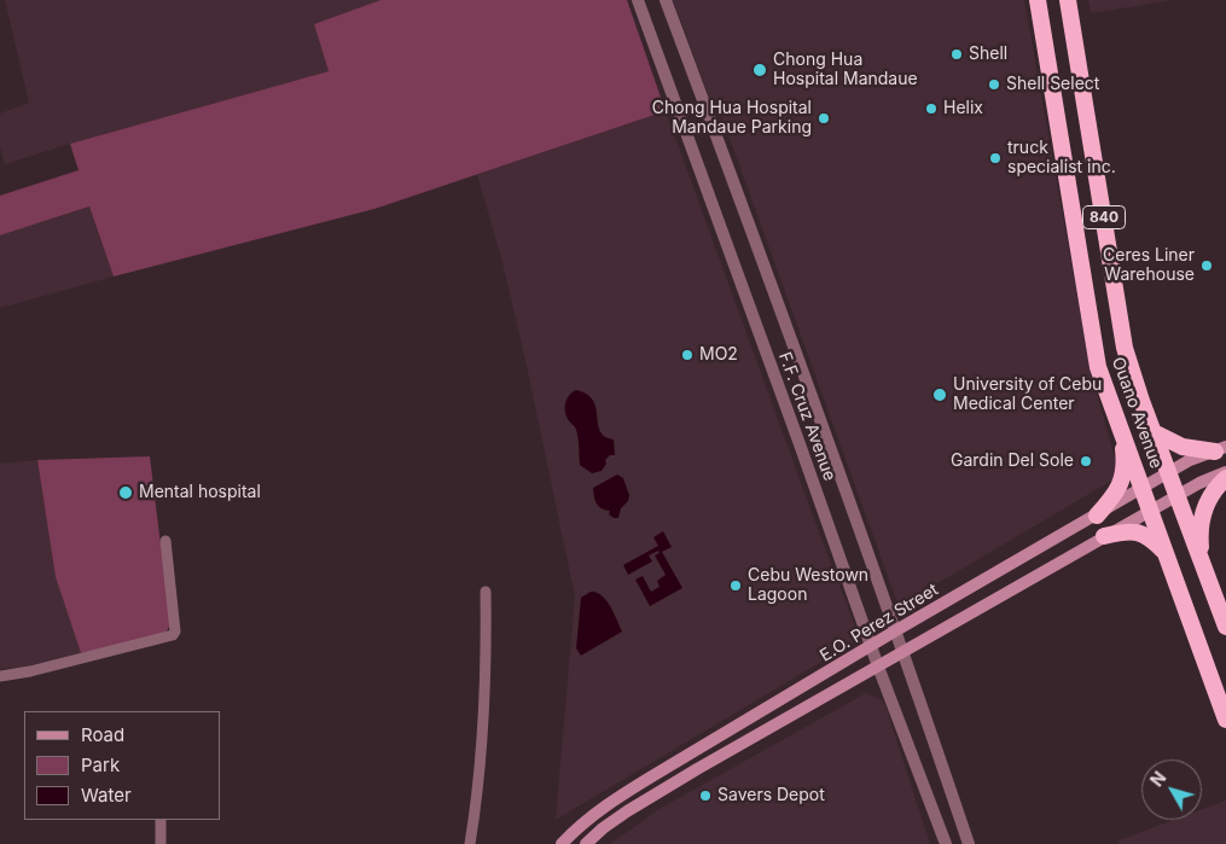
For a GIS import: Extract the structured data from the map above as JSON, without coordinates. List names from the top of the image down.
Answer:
{
  "streets": {
    "highway": ["840", "Ouano Avenue"],
    "main road": ["E.O. Perez Street"],
    "street": ["F.F. Cruz Avenue"]
  },
  "crossings": [
    ["Ouano Avenue", "E.O. Perez Street"],
    ["F.F. Cruz Avenue", "E.O. Perez Street"]
  ],
  "places": [
    "Shell",
    "Chong Hua Hospital Mandaue",
    "Shell Select",
    "Helix",
    "Chong Hua Hospital Mandaue Parking",
    "truck specialist inc.",
    "Ceres Liner Warehouse",
    "MO2",
    "University of Cebu Medical Center",
    "Gardin Del Sole",
    "Mental hospital",
    "Cebu Westown Lagoon",
    "Savers Depot"
  ],
  "legend": ["Road", "Park", "Water"],
  "north": "top left"
}
